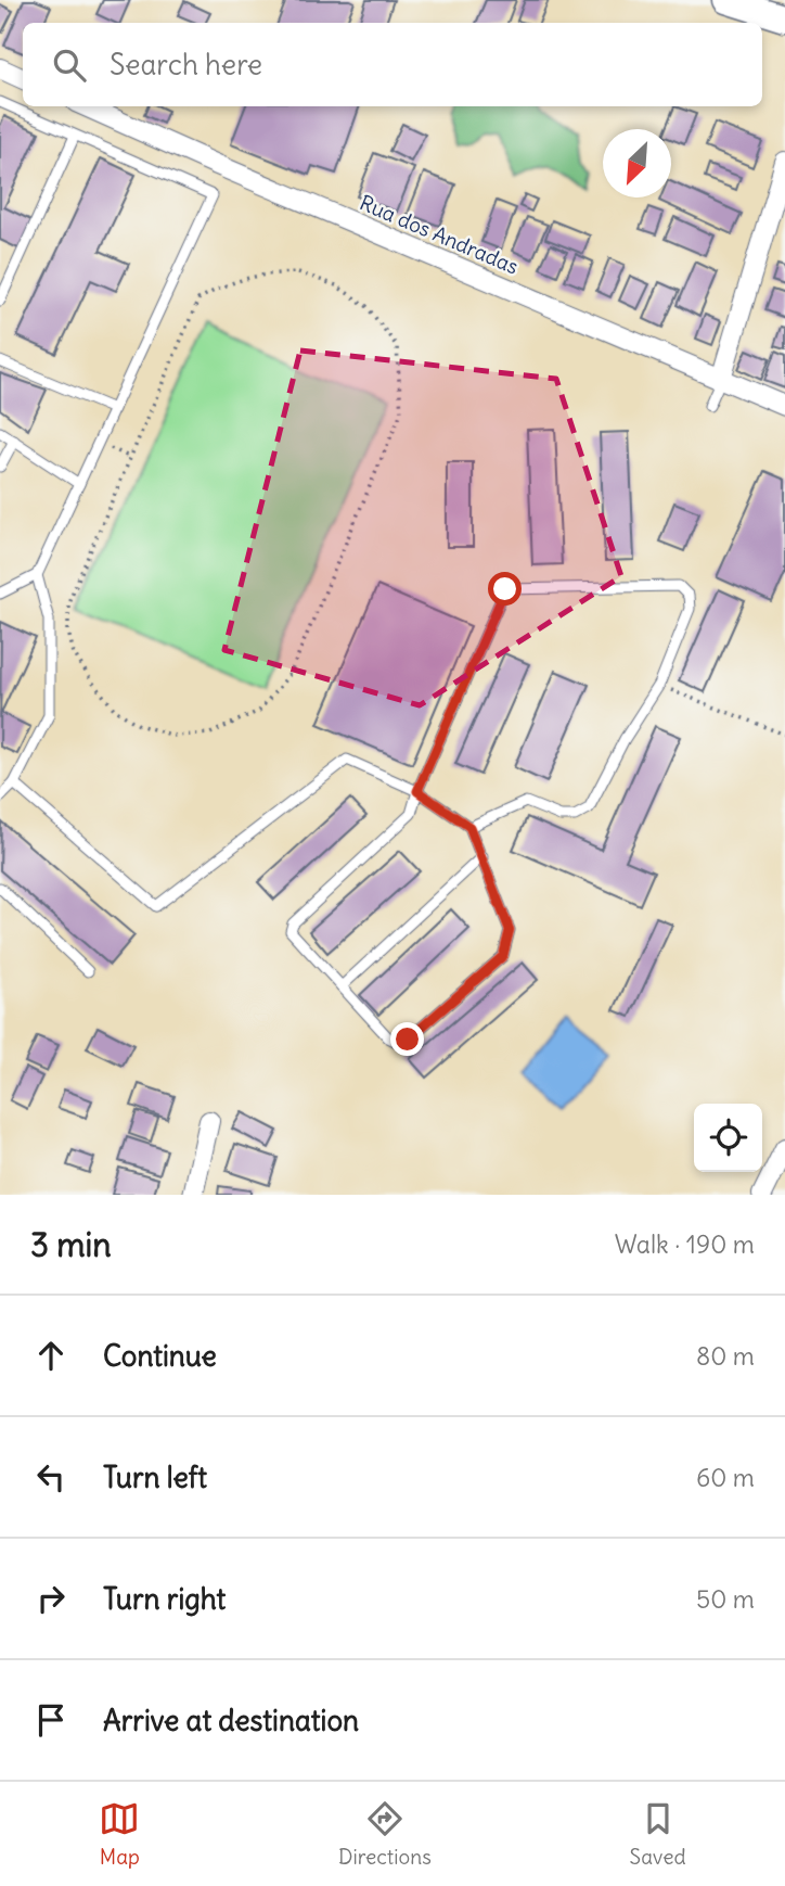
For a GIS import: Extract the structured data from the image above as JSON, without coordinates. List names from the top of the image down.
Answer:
{
  "streets": {
    "street": ["Rua dos Andradas"]
  },
  "north": "bottom left",
  "page": {
    "search": "Search here",
    "heading": ["3 min", "Walk · 190 m"],
    "list": [
      ["Continue", "80 m"],
      ["Turn left", "60 m"],
      ["Turn right", "50 m"],
      "Arrive at destination"
    ],
    "nav": ["Map", "Directions", "Saved"]
  }
}
